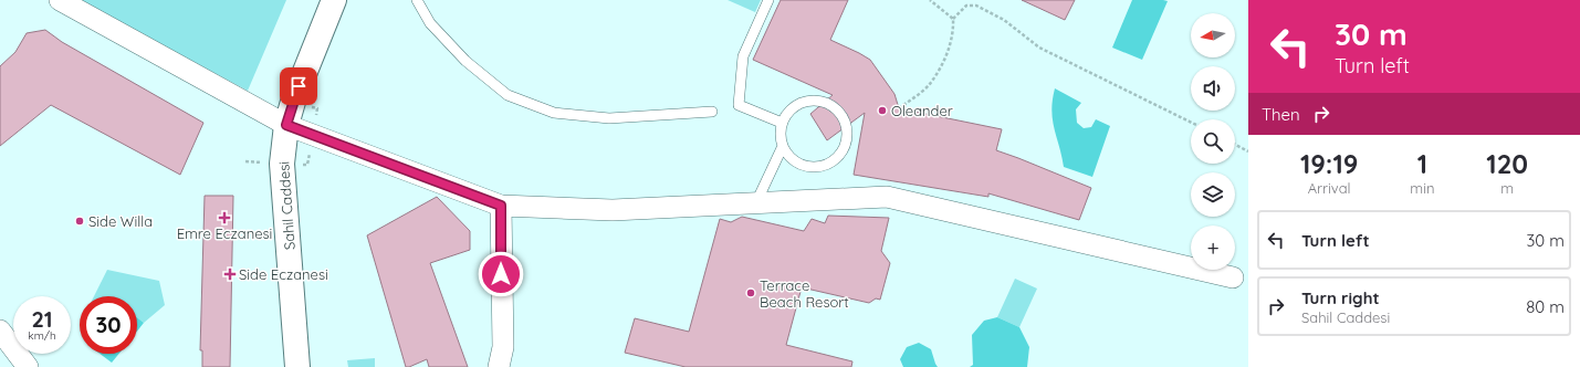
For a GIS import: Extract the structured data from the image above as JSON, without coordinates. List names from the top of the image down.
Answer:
{
  "streets": {
    "main road": ["Sahil Caddesi"]
  },
  "places": {
    "other": ["Oleander", "Side Willa", "Terrace Beach Resort"],
    "health": ["Emre Eczanesi", "Side Eczanesi"]
  },
  "north": "left",
  "page": {
    "turn": ["30 m", "Turn left"],
    "map_buttons": "+",
    "then": "Then",
    "eta": [
      "19:19",
      "Arrival",
      "1",
      "min",
      "120",
      "m"
    ],
    "list": [
      {
        "name": "Turn left",
        "value": "30 m"
      },
      {
        "name": "Turn right",
        "note": "Sahil Caddesi",
        "value": "80 m"
      }
    ],
    "speed": "21 km/h",
    "limit": "30"
  }
}
